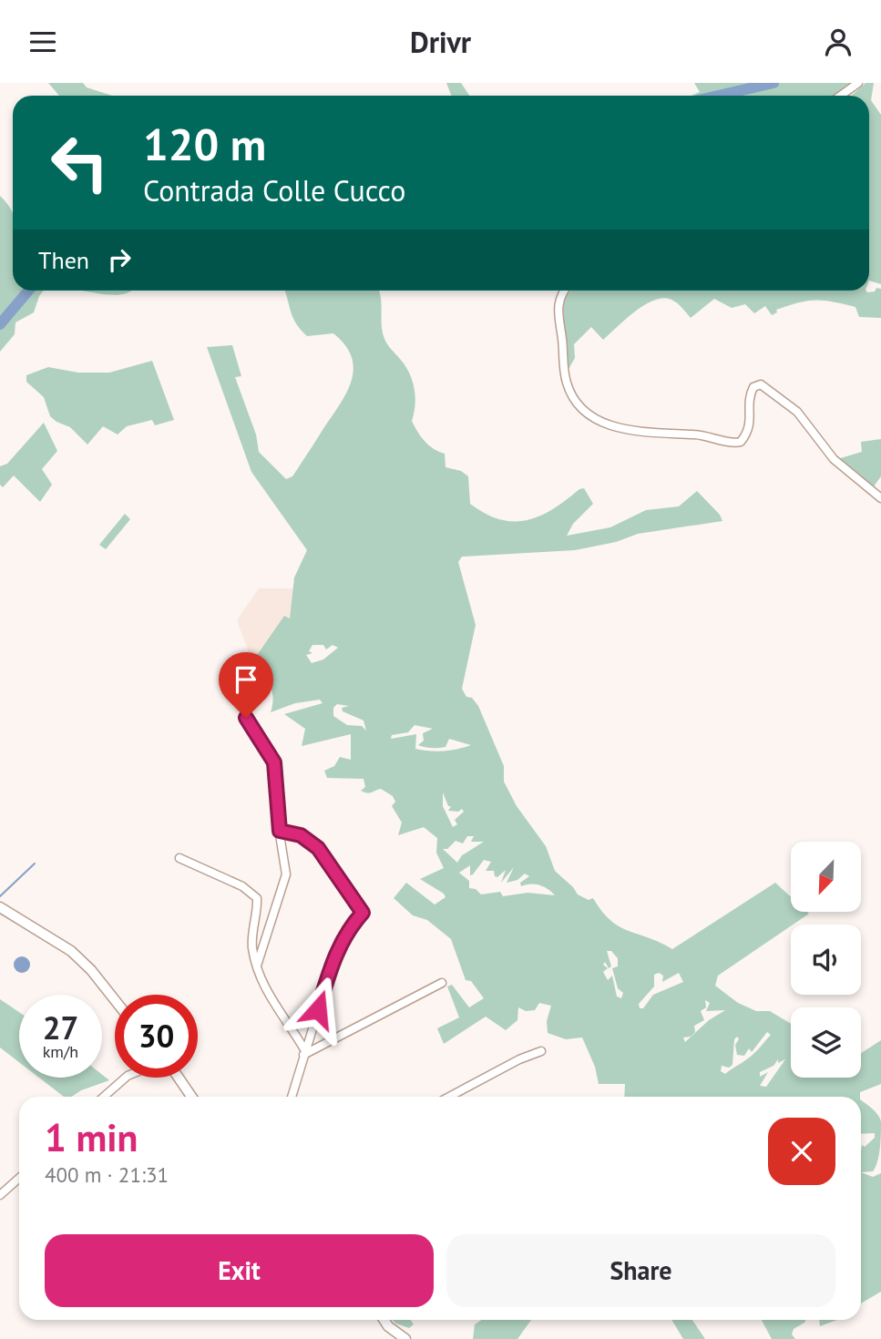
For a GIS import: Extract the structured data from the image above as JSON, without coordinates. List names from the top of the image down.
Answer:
{
  "north": "bottom left",
  "page": {
    "header": "Drivr",
    "turn": ["120 m", "Contrada Colle Cucco"],
    "then": "Then",
    "speed": "27 km/h",
    "limit": "30",
    "heading": ["1 min", "400 m · 21:31"],
    "buttons": ["Exit", "Share"]
  }
}
